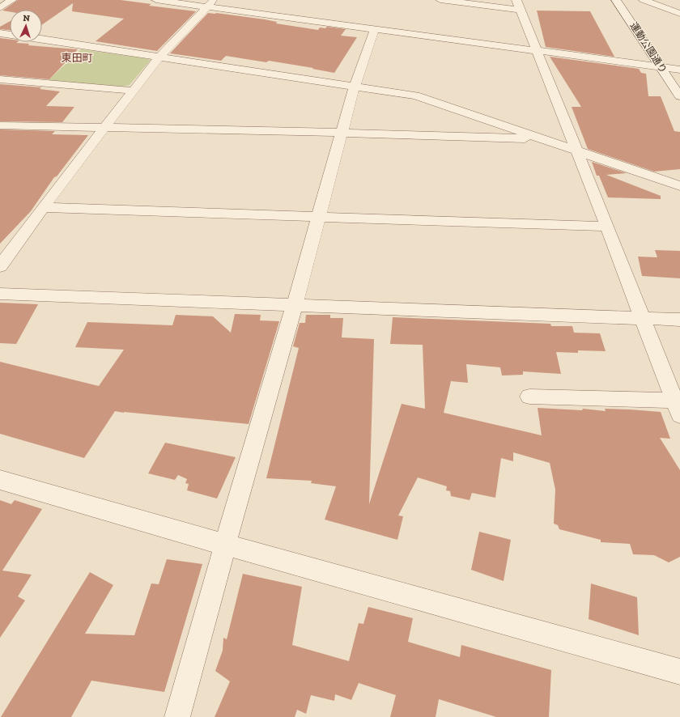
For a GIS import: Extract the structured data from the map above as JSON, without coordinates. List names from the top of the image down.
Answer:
{
  "streets": {
    "street": ["運動公園通り"]
  },
  "districts": ["東田町"],
  "north": "top"
}
